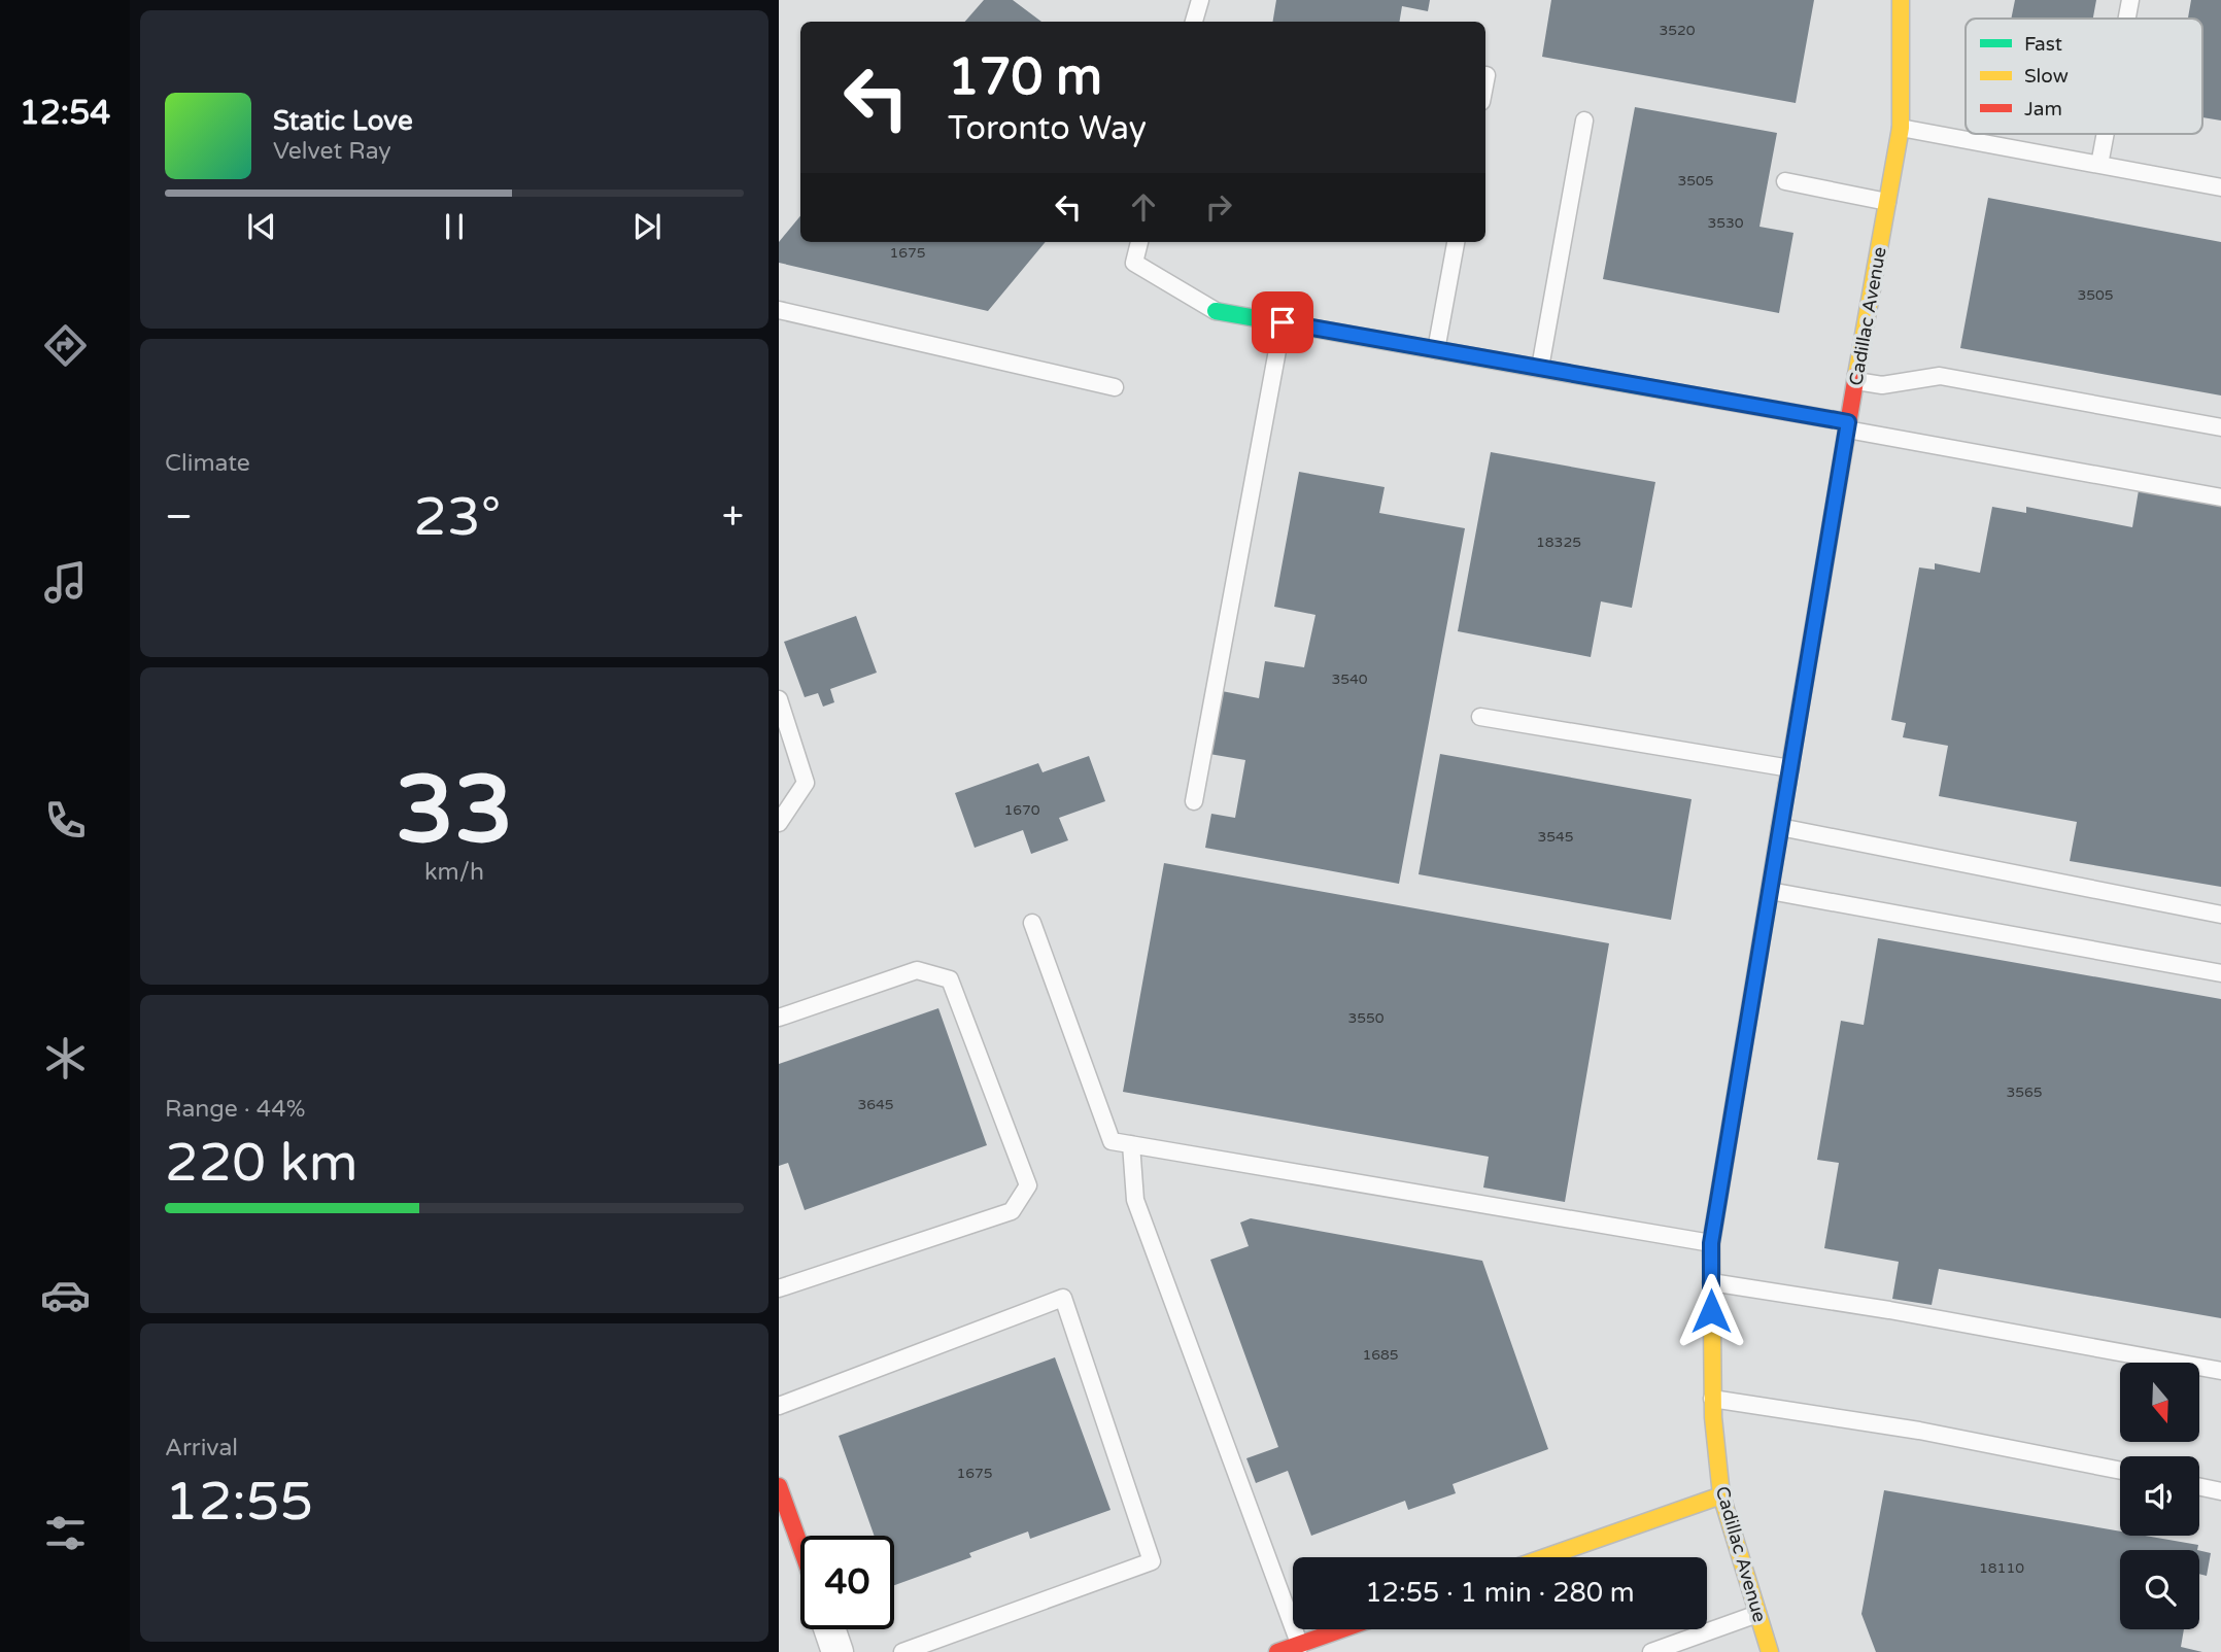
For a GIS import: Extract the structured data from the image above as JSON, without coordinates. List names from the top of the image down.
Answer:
{
  "streets": {
    "street": ["Cadillac Avenue"]
  },
  "house_numbers": [
    "3520",
    "3505",
    "3530",
    "1675",
    "3505",
    "18325",
    "3540",
    "1670",
    "3545",
    "3550",
    "3565",
    "3645",
    "1685",
    "1675",
    "18110"
  ],
  "legend": ["Fast", "Slow", "Jam"],
  "north": "bottom",
  "page": {
    "tabs": "12:54",
    "turn": ["170 m", "Toronto Way"],
    "song": ["Static Love", "Velvet Ray"],
    "tile": [
      "Climate",
      ["33", "km/h"],
      ["Range · 44%", "220 km"],
      ["Arrival", "12:55"]
    ],
    "heat": ["−", "23°", "+"],
    "limit": "40",
    "trip": "12:55 · 1 min · 280 m"
  }
}
